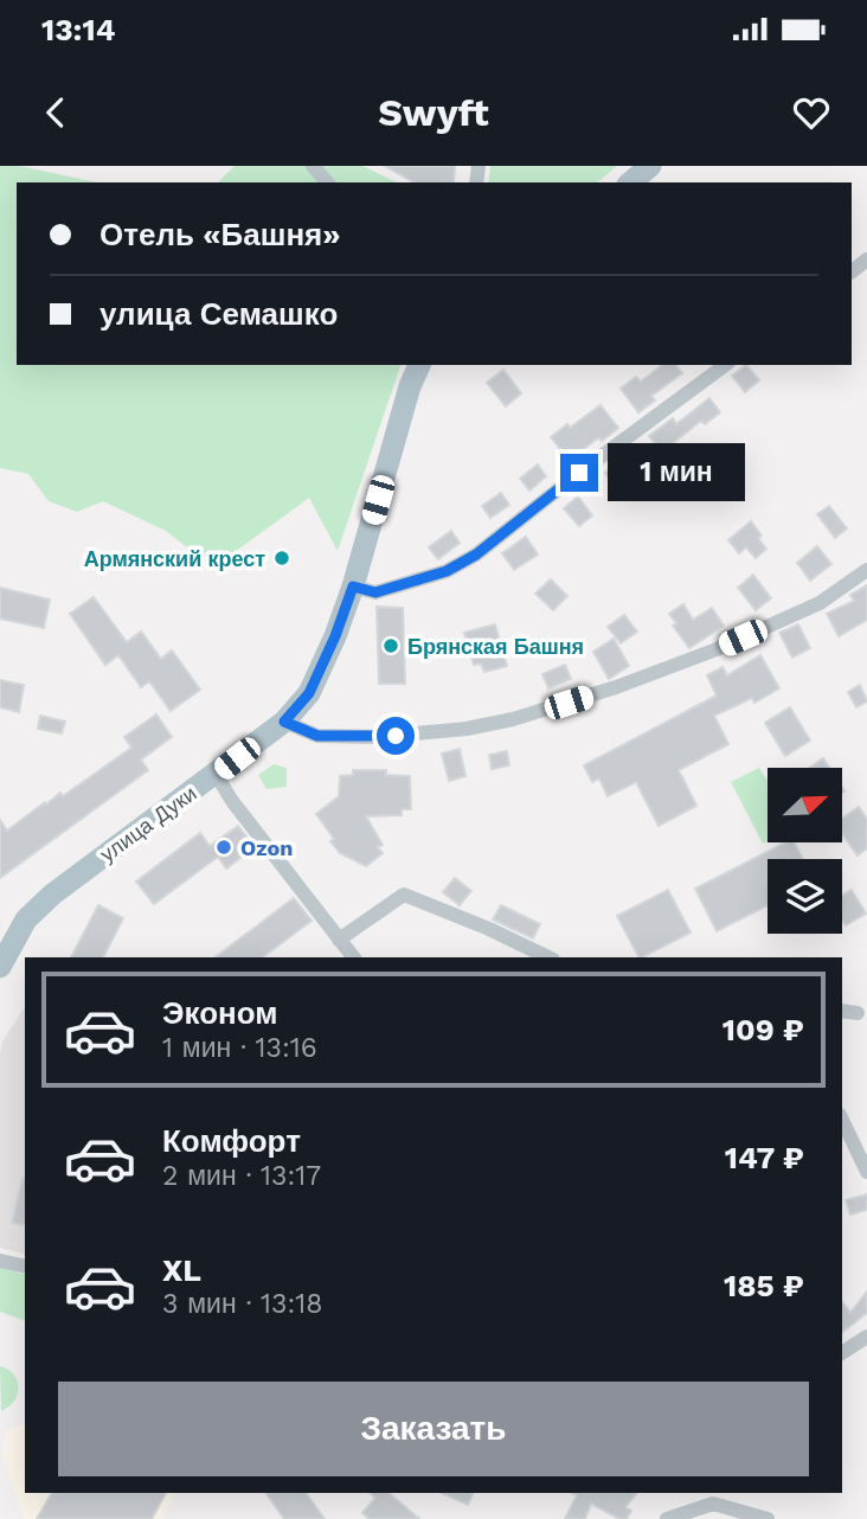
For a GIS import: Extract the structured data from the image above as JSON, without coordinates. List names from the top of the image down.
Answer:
{
  "streets": {
    "main road": ["улица Дуки"]
  },
  "places": ["Армянский крест", "Брянская Башня", "Ozon"],
  "north": "top right",
  "page": {
    "status": "13:14",
    "header": "Swyft",
    "banner": ["Отель «Башня»", "улица Семашко"],
    "bubble": "1 мин",
    "list": [
      {
        "name": "Эконом",
        "note": "1 мин · 13:16",
        "value": "109 ₽"
      },
      {
        "name": "Комфорт",
        "note": "2 мин · 13:17",
        "value": "147 ₽"
      },
      {
        "name": "XL",
        "note": "3 мин · 13:18",
        "value": "185 ₽"
      }
    ],
    "buttons": "Заказать"
  }
}
